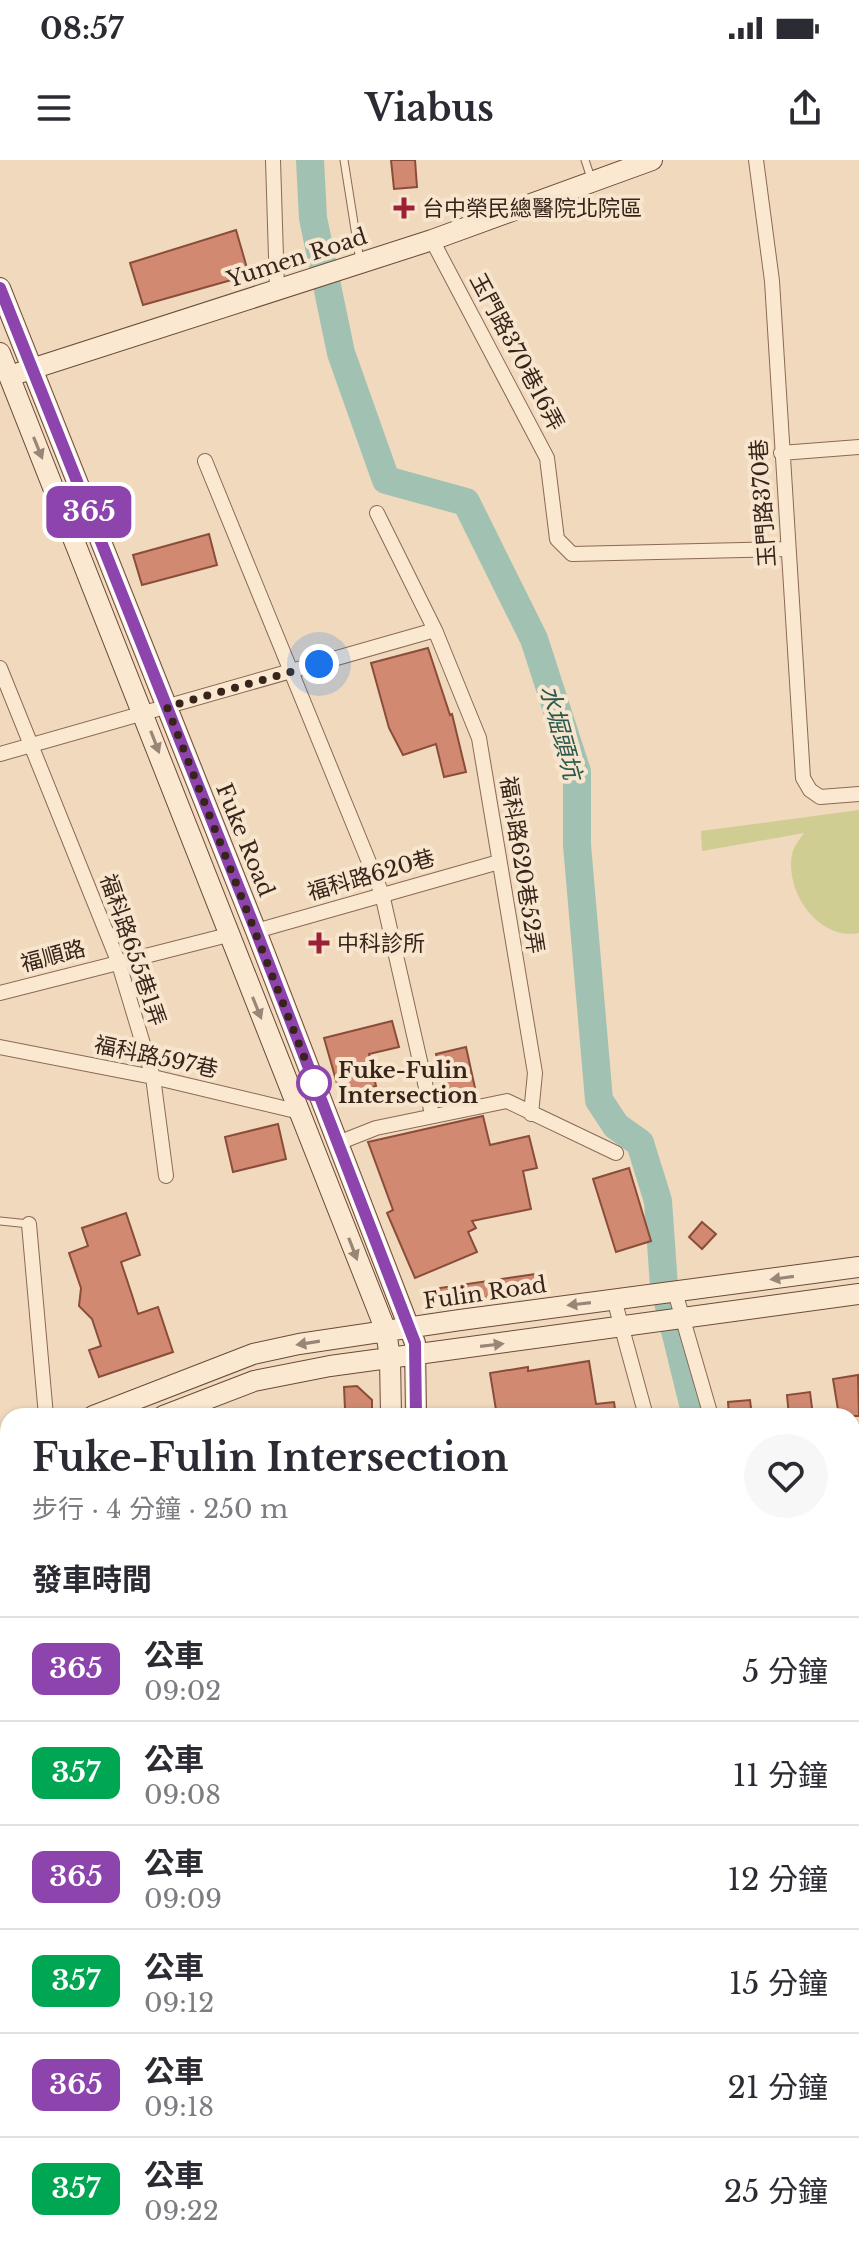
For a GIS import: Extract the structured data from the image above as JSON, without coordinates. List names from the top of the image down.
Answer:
{
  "streets": {
    "street": [
      "Yumen Road",
      "玉門路370巷16弄",
      "玉門路370巷",
      "Fuke Road",
      "福科路620巷52弄",
      "福科路620巷",
      "福科路655巷1弄",
      "福順路",
      "福科路597巷",
      "Fulin Road"
    ]
  },
  "crossings": [
    ["Yumen Road", "玉門路370巷16弄"],
    ["Yumen Road", "Fuke Road"],
    ["玉門路370巷16弄", "玉門路370巷"],
    ["Fuke Road", "福科路620巷"],
    ["Fuke Road", "Fulin Road"],
    ["福科路620巷52弄", "福科路620巷"],
    ["福科路655巷1弄", "福順路"],
    ["福科路655巷1弄", "福科路597巷"]
  ],
  "water": ["水堀頭坑"],
  "places": {
    "health": ["台中榮民總醫院北院區", "中科診所"],
    "other": ["Fuke-Fulin Intersection"]
  },
  "lines": ["bus line 365"],
  "page": {
    "status": "08:57",
    "header": "Viabus",
    "on_map": "365",
    "heading": [
      ["Fuke-Fulin Intersection", "步行 · 4 分鐘 · 250 m"],
      "發車時間"
    ],
    "list": [
      {
        "mark": "365",
        "name": "公車",
        "note": "09:02",
        "value": "5 分鐘"
      },
      {
        "mark": "357",
        "name": "公車",
        "note": "09:08",
        "value": "11 分鐘"
      },
      {
        "mark": "365",
        "name": "公車",
        "note": "09:09",
        "value": "12 分鐘"
      },
      {
        "mark": "357",
        "name": "公車",
        "note": "09:12",
        "value": "15 分鐘"
      },
      {
        "mark": "365",
        "name": "公車",
        "note": "09:18",
        "value": "21 分鐘"
      },
      {
        "mark": "357",
        "name": "公車",
        "note": "09:22",
        "value": "25 分鐘"
      }
    ]
  }
}
